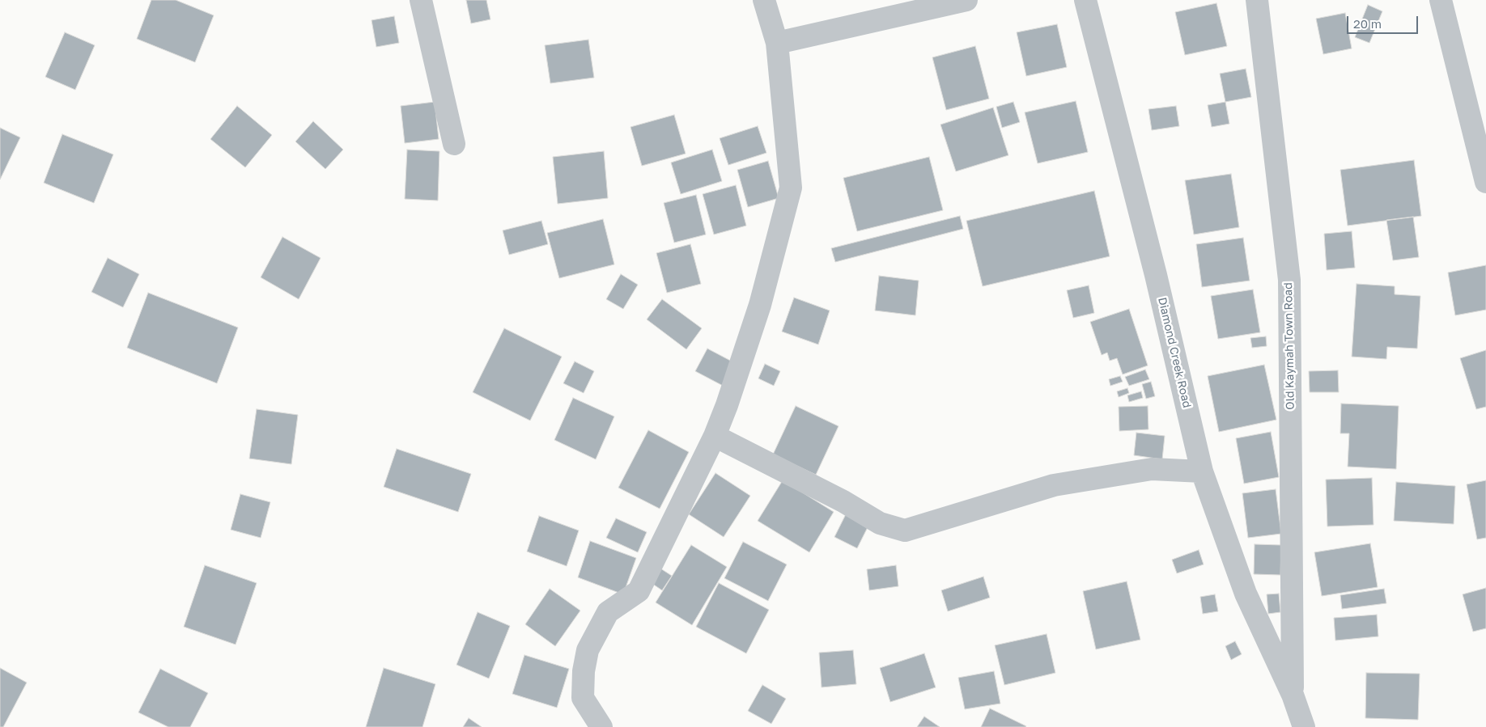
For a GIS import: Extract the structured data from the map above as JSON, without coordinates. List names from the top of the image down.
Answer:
{
  "streets": {
    "street": ["Old Kaymah Town Road", "Diamond Creek Road"]
  },
  "crossings": [
    ["Old Kaymah Town Road", "Diamond Creek Road"]
  ],
  "scale_bar": "20 m"
}
